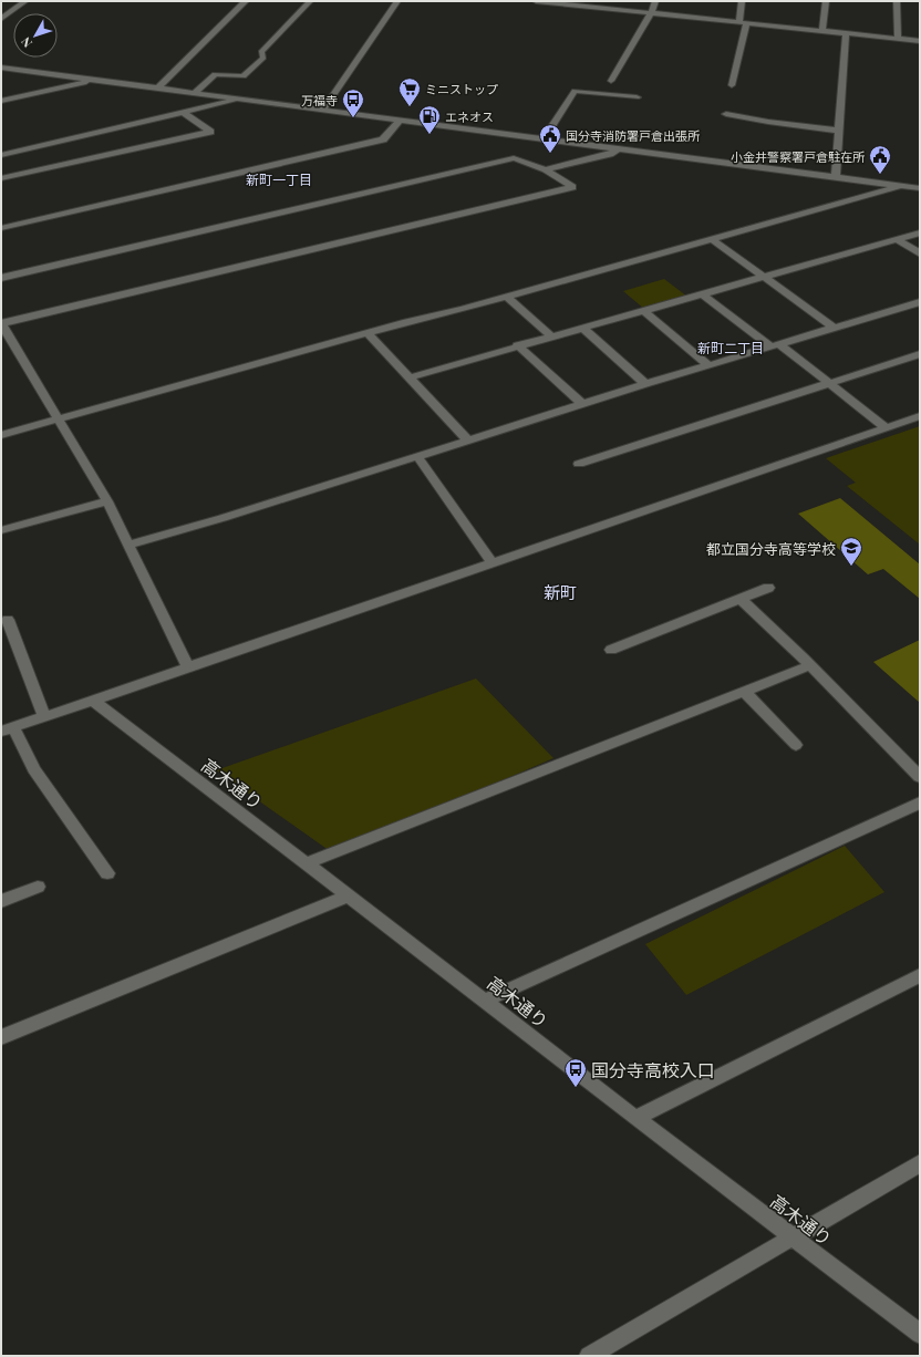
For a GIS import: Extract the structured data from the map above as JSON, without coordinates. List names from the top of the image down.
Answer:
{
  "streets": {
    "street": ["高木通り"]
  },
  "districts": ["新町一丁目", "新町二丁目", "新町"],
  "places": {
    "supermarket": ["ミニストップ"],
    "bus stop": ["万福寺", "国分寺高校入口"],
    "fuel station": ["エネオス"],
    "public building": ["国分寺消防署戸倉出張所", "小金井警察署戸倉駐在所"],
    "school or university": ["都立国分寺高等学校"]
  },
  "north": "bottom left"
}
